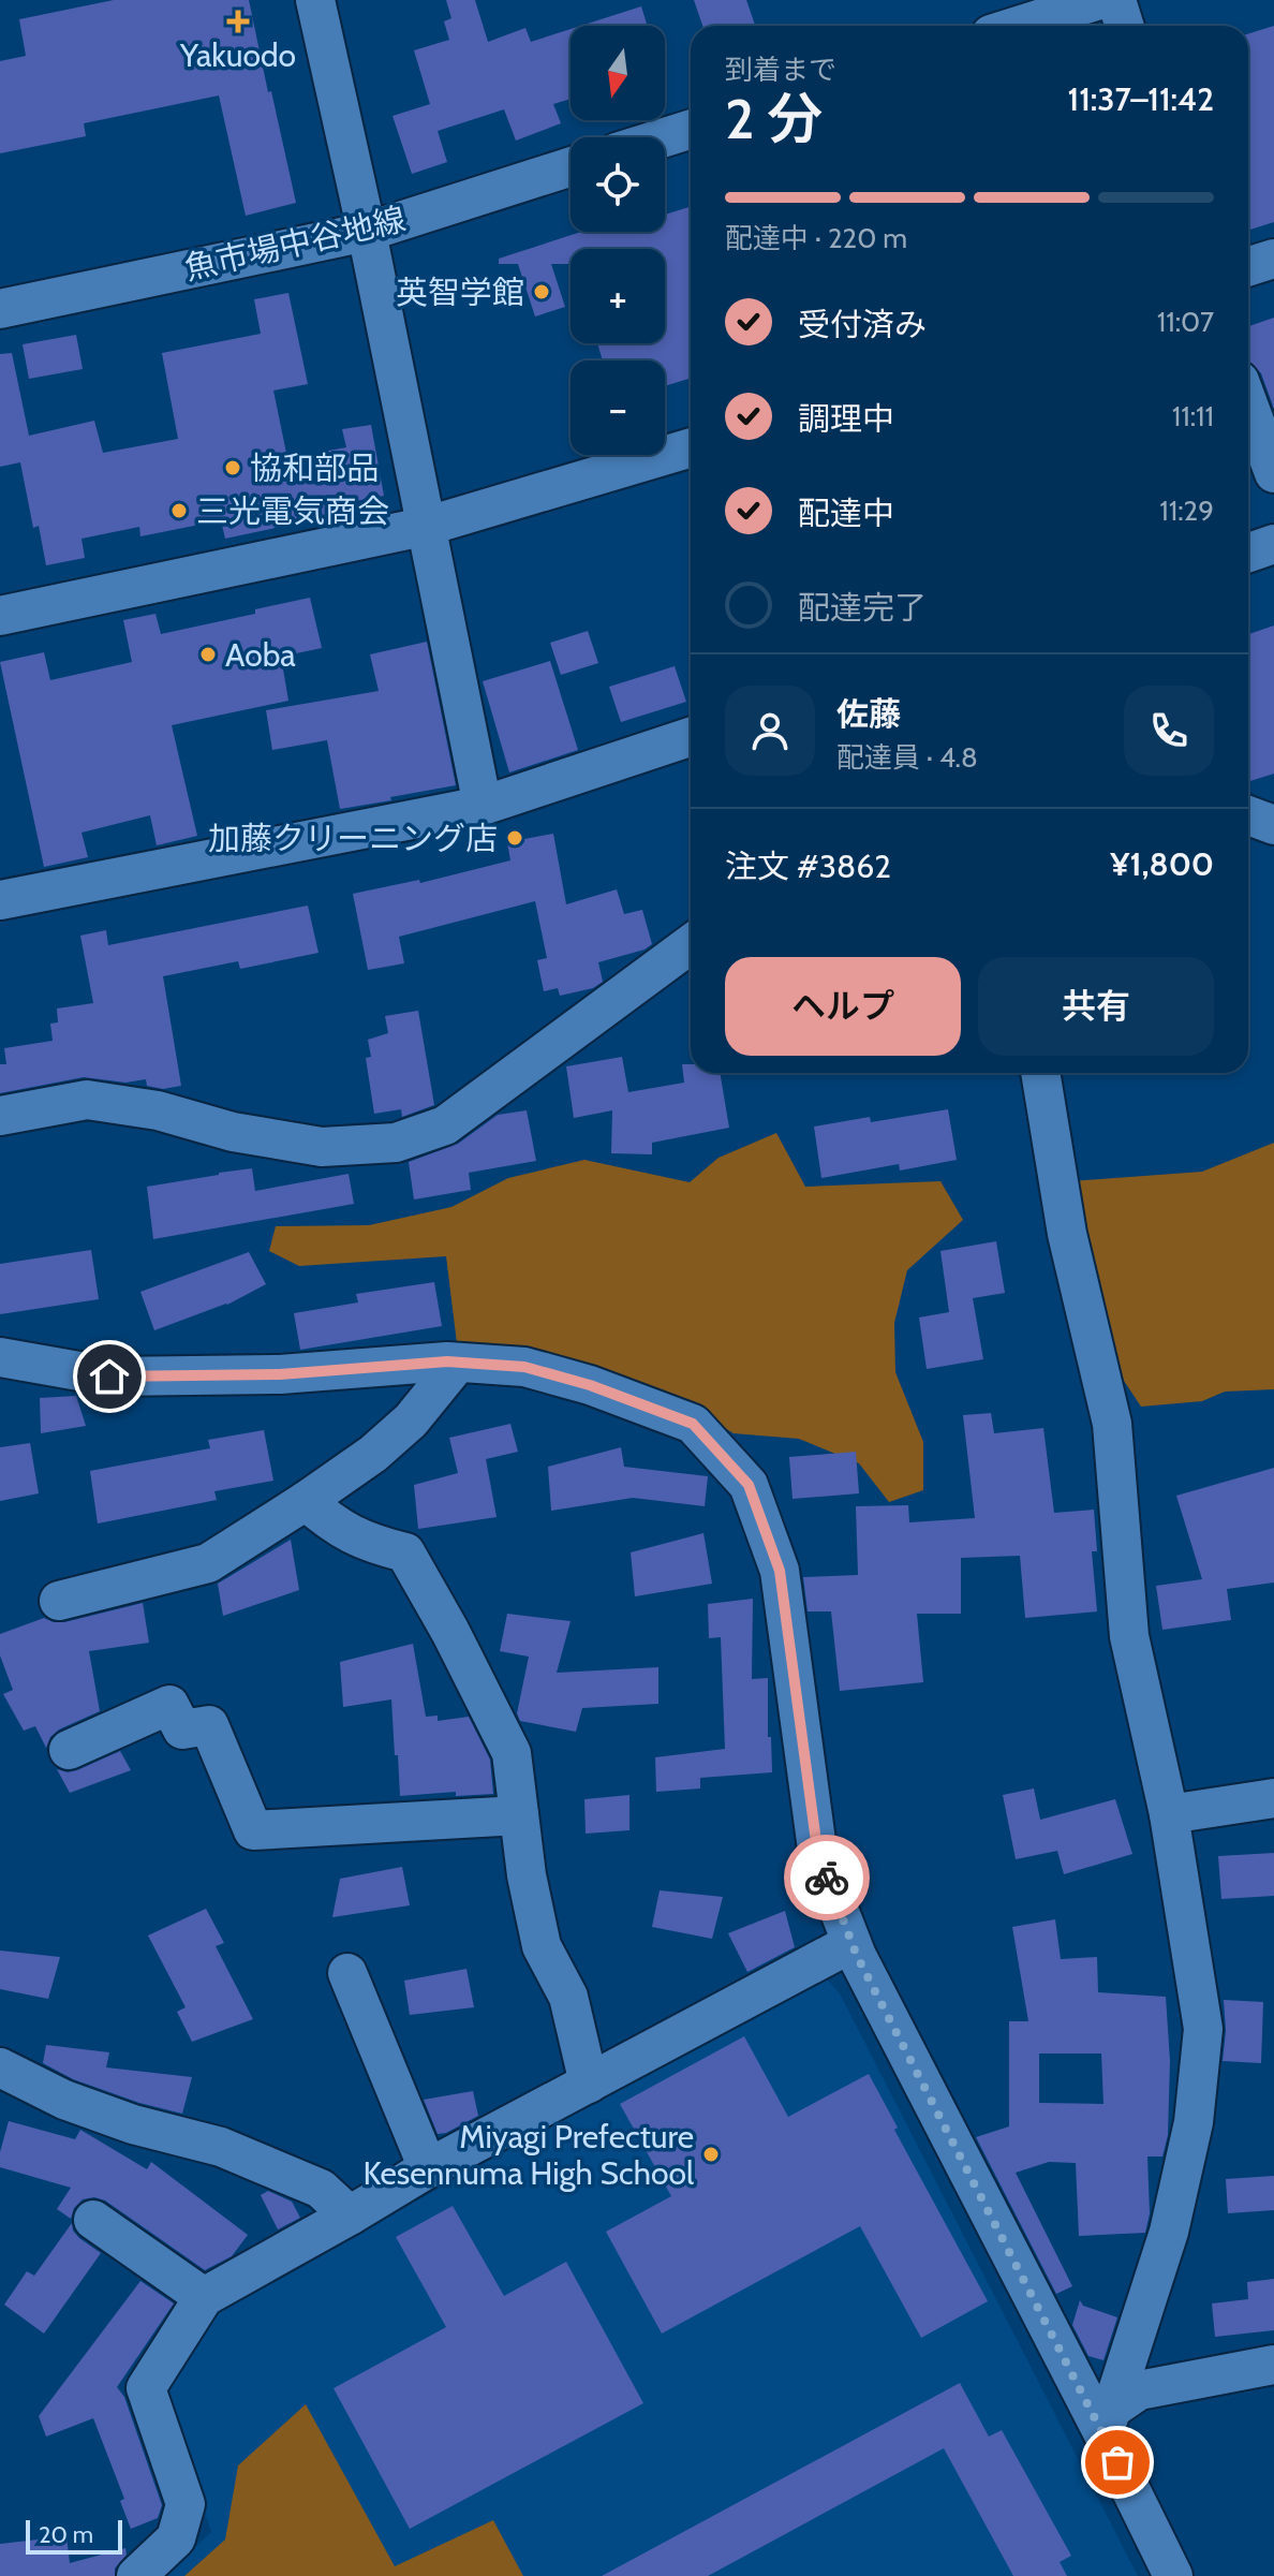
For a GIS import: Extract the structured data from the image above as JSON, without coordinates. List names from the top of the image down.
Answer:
{
  "streets": {
    "street": ["魚市場中谷地線"]
  },
  "places": {
    "health": ["Yakuodo"],
    "other": [
      "英智学館",
      "協和部品",
      "三光電気商会",
      "Aoba",
      "加藤クリーニング店",
      "Miyagi Prefecture Kesennuma High School"
    ]
  },
  "scale_bar": "20 m",
  "north": "bottom",
  "page": {
    "map_buttons": ["+", "−"],
    "heading": ["2 分", "到着まで", "11:37–11:42"],
    "panel": [
      "佐藤",
      "配達員 · 4.8",
      "注文 #3862",
      "¥1,800"
    ],
    "bar": "配達中 · 220 m",
    "list": [
      ["受付済み", "11:07"],
      ["調理中", "11:11"],
      ["配達中", "11:29"],
      "配達完了"
    ],
    "buttons": ["ヘルプ", "共有"],
    "scale": "20 m"
  }
}
